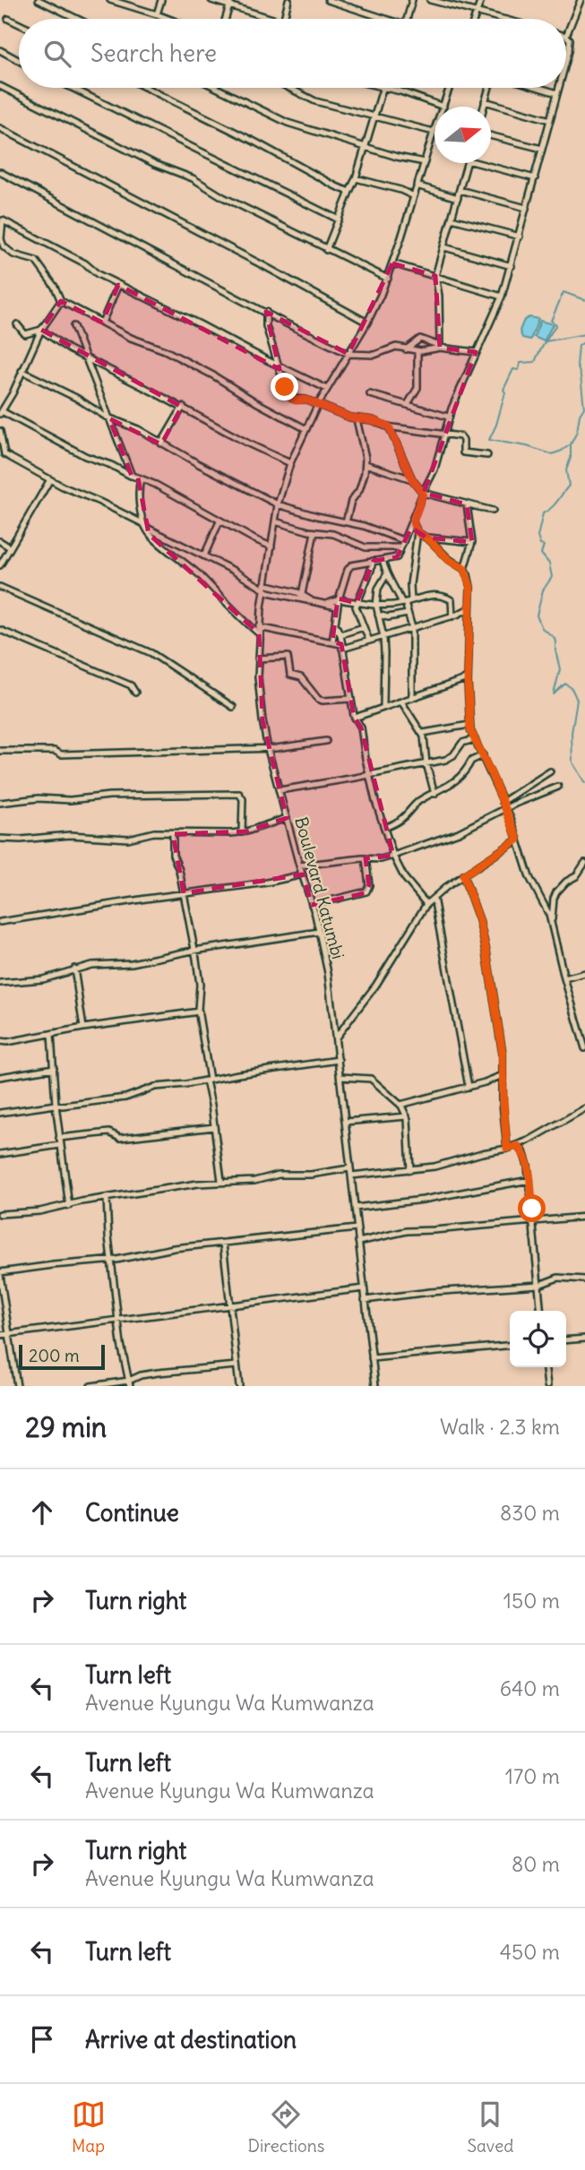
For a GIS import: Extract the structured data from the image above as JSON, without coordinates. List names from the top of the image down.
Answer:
{
  "streets": {
    "street": ["Boulevard Katumbi"]
  },
  "scale_bar": "200 m",
  "north": "right",
  "page": {
    "search": "Search here",
    "scale": "200 m",
    "heading": ["29 min", "Walk · 2.3 km"],
    "list": [
      ["Continue", "830 m"],
      ["Turn right", "150 m"],
      ["Turn left", "Avenue Kyungu Wa Kumwanza", "640 m"],
      ["Turn left", "Avenue Kyungu Wa Kumwanza", "170 m"],
      ["Turn right", "Avenue Kyungu Wa Kumwanza", "80 m"],
      ["Turn left", "450 m"],
      "Arrive at destination"
    ],
    "nav": ["Map", "Directions", "Saved"]
  }
}
